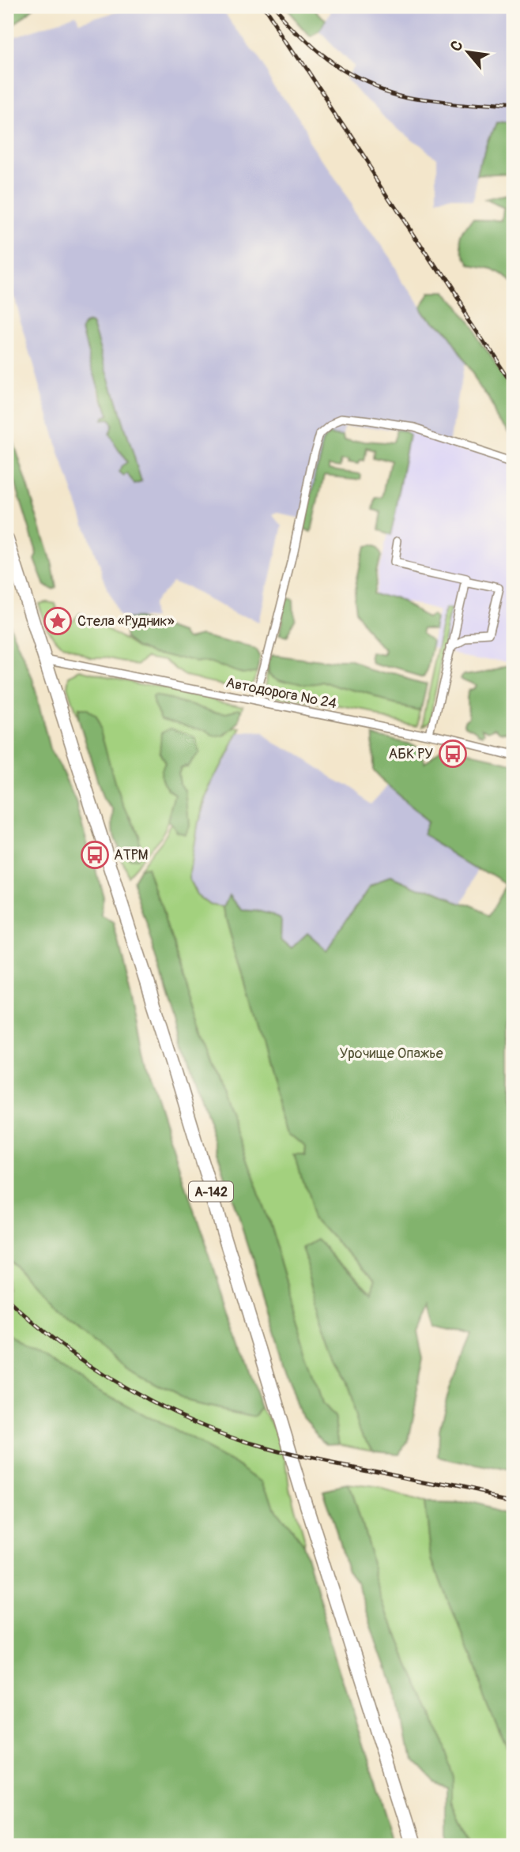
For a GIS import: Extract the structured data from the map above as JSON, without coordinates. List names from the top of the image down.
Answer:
{
  "streets": {
    "highway": ["А-142"],
    "street": ["Автодорога № 24"]
  },
  "crossings": [
    ["Автодорога № 24", "А-142"]
  ],
  "parks": ["Урочище Опажье"],
  "places": {
    "place": ["Стела «Рудник»"],
    "bus stop": ["АБК РУ", "АТРМ"]
  },
  "north": "top left"
}
